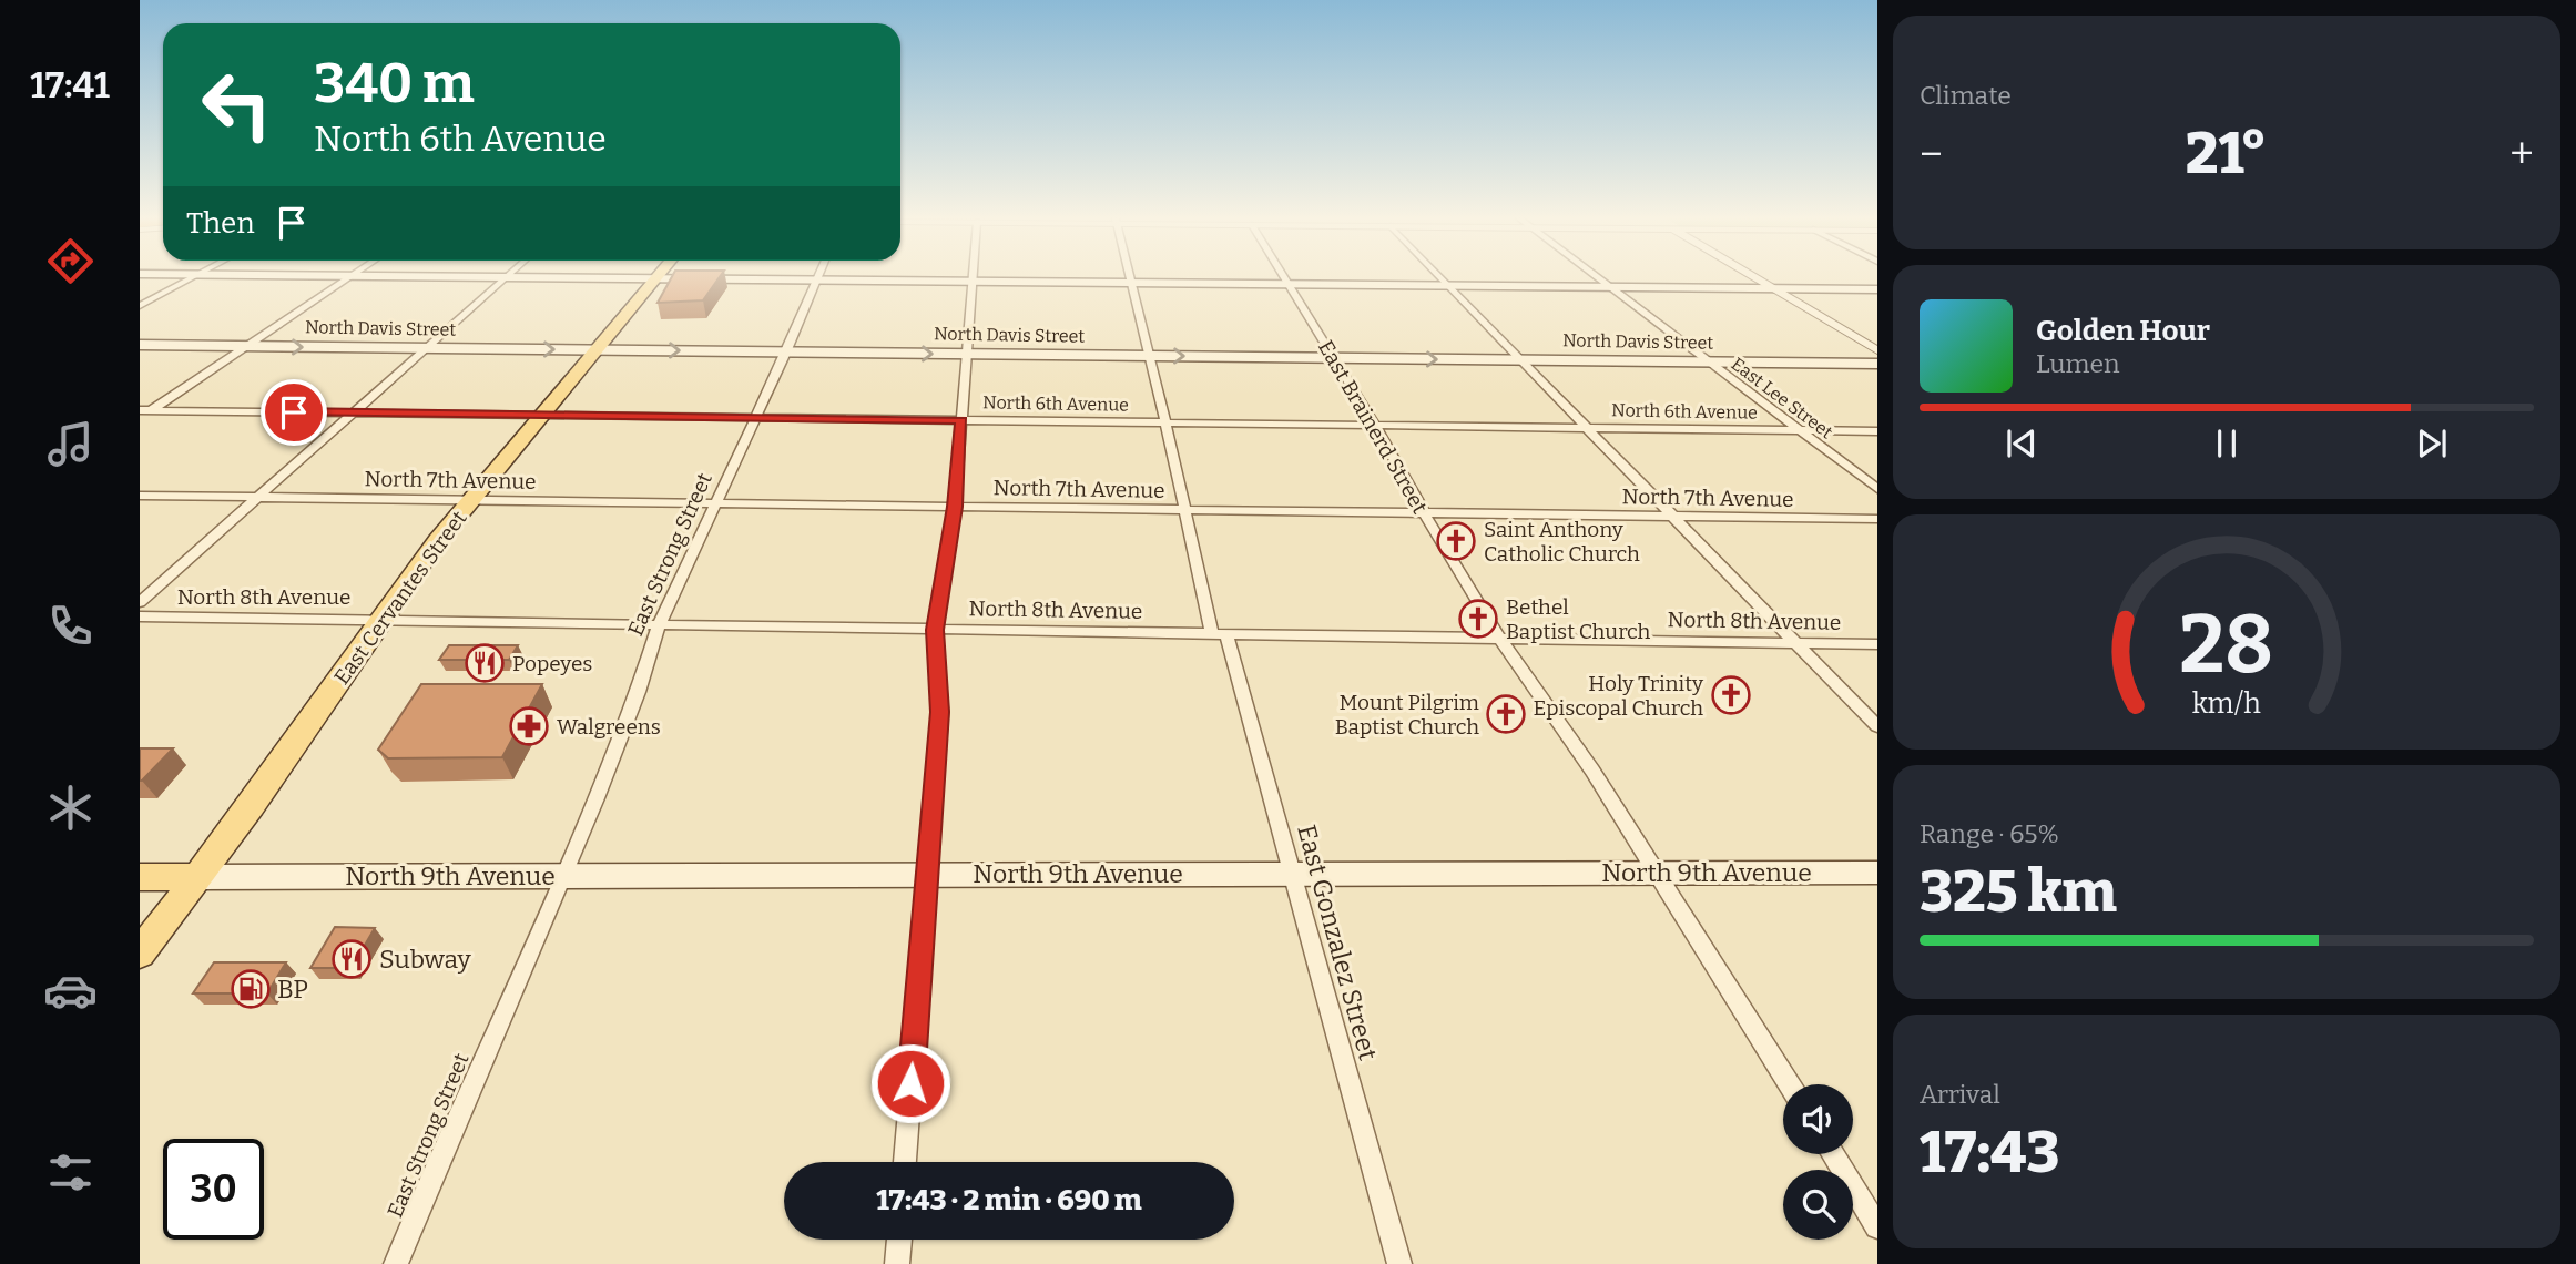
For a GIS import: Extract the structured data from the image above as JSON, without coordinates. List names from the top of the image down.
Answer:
{
  "streets": {
    "main road": ["North Davis Street", "East Cervantes Street", "North 9th Avenue"],
    "street": [
      "East Lee Street",
      "North 6th Avenue",
      "East Brainerd Street",
      "North 7th Avenue",
      "East Strong Street",
      "North 8th Avenue",
      "East Gonzalez Street"
    ]
  },
  "crossings": [
    ["North Davis Street", "East Lee Street"],
    ["North Davis Street", "East Brainerd Street"],
    ["North Davis Street", "East Strong Street"],
    ["North Davis Street", "East Cervantes Street"],
    ["North Davis Street", "East Gonzalez Street"],
    ["East Lee Street", "North 6th Avenue"],
    ["North 6th Avenue", "East Brainerd Street"],
    ["North 6th Avenue", "East Strong Street"],
    ["North 6th Avenue", "East Cervantes Street"],
    ["North 6th Avenue", "East Gonzalez Street"],
    ["East Brainerd Street", "North 7th Avenue"],
    ["East Brainerd Street", "North 8th Avenue"],
    ["East Brainerd Street", "North 9th Avenue"],
    ["North 7th Avenue", "East Strong Street"],
    ["North 7th Avenue", "East Cervantes Street"],
    ["North 7th Avenue", "East Gonzalez Street"],
    ["East Strong Street", "North 8th Avenue"],
    ["East Strong Street", "North 9th Avenue"],
    ["North 8th Avenue", "East Cervantes Street"],
    ["North 8th Avenue", "East Gonzalez Street"],
    ["East Cervantes Street", "North 9th Avenue"],
    ["North 9th Avenue", "East Gonzalez Street"]
  ],
  "places": {
    "church": [
      "Saint Anthony Catholic Church",
      "Bethel Baptist Church",
      "Holy Trinity Episcopal Church",
      "Mount Pilgrim Baptist Church"
    ],
    "restaurant": ["Popeyes", "Subway"],
    "pharmacy": ["Walgreens"],
    "fuel station": ["BP"]
  },
  "page": {
    "tabs": "17:41",
    "tile": [
      "Climate",
      ["Range · 65%", "325 km"],
      ["Arrival", "17:43"]
    ],
    "turn": ["340 m", "North 6th Avenue"],
    "heat": ["−", "21°", "+"],
    "then": "Then",
    "song": ["Golden Hour", "Lumen"],
    "limit": "30",
    "trip": "17:43 · 2 min · 690 m",
    "gauge": ["28", "km/h"]
  }
}
